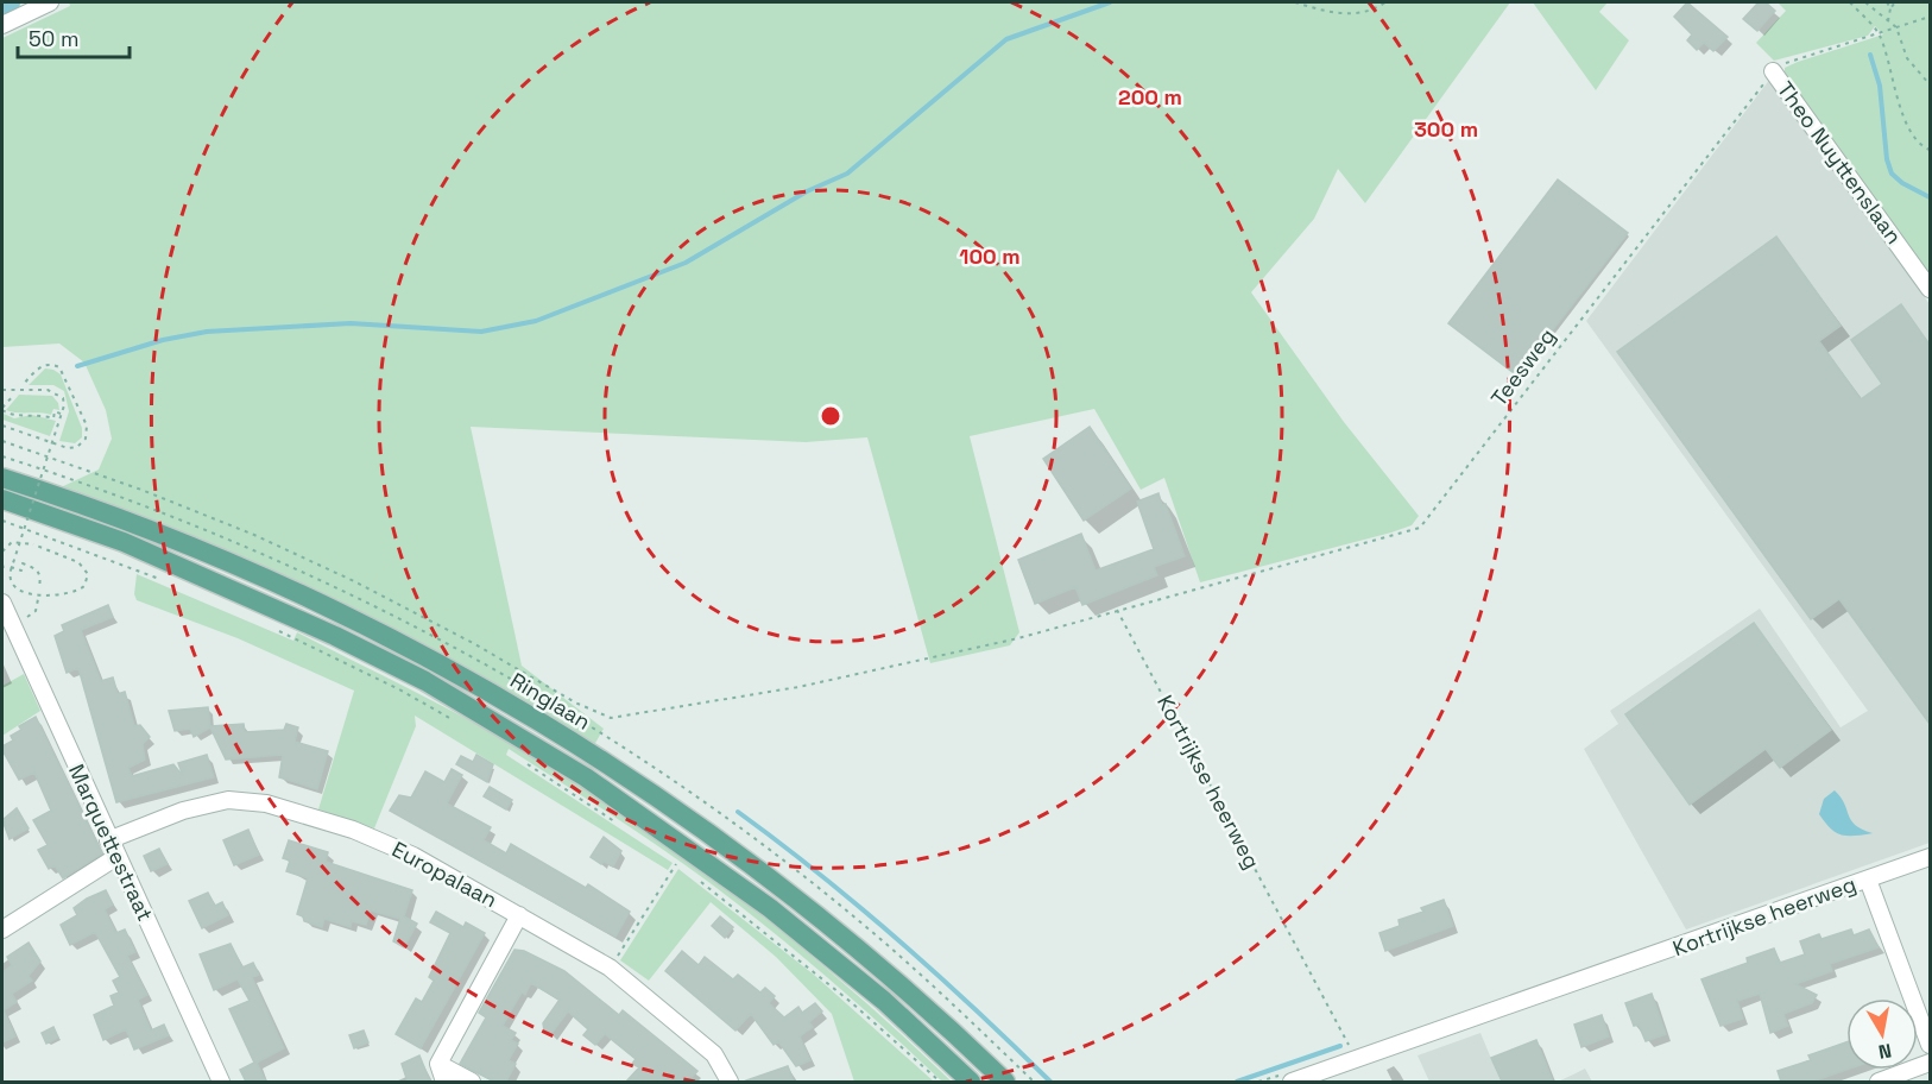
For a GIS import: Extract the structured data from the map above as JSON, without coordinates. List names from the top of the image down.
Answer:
{
  "streets": {
    "main road": ["Ringlaan"],
    "street": [
      "Theo Nuyttenslaan",
      "Kortrijkse heerweg",
      "Marquettestraat",
      "Europalaan"
    ],
    "path": ["Teesweg"]
  },
  "crossings": [
    ["Theo Nuyttenslaan", "Teesweg"],
    ["Teesweg", "Kortrijkse heerweg"],
    ["Marquettestraat", "Europalaan"]
  ],
  "scale_bar": "50 m",
  "north": "bottom",
  "rings": ["200 m", "300 m", "100 m"]
}
